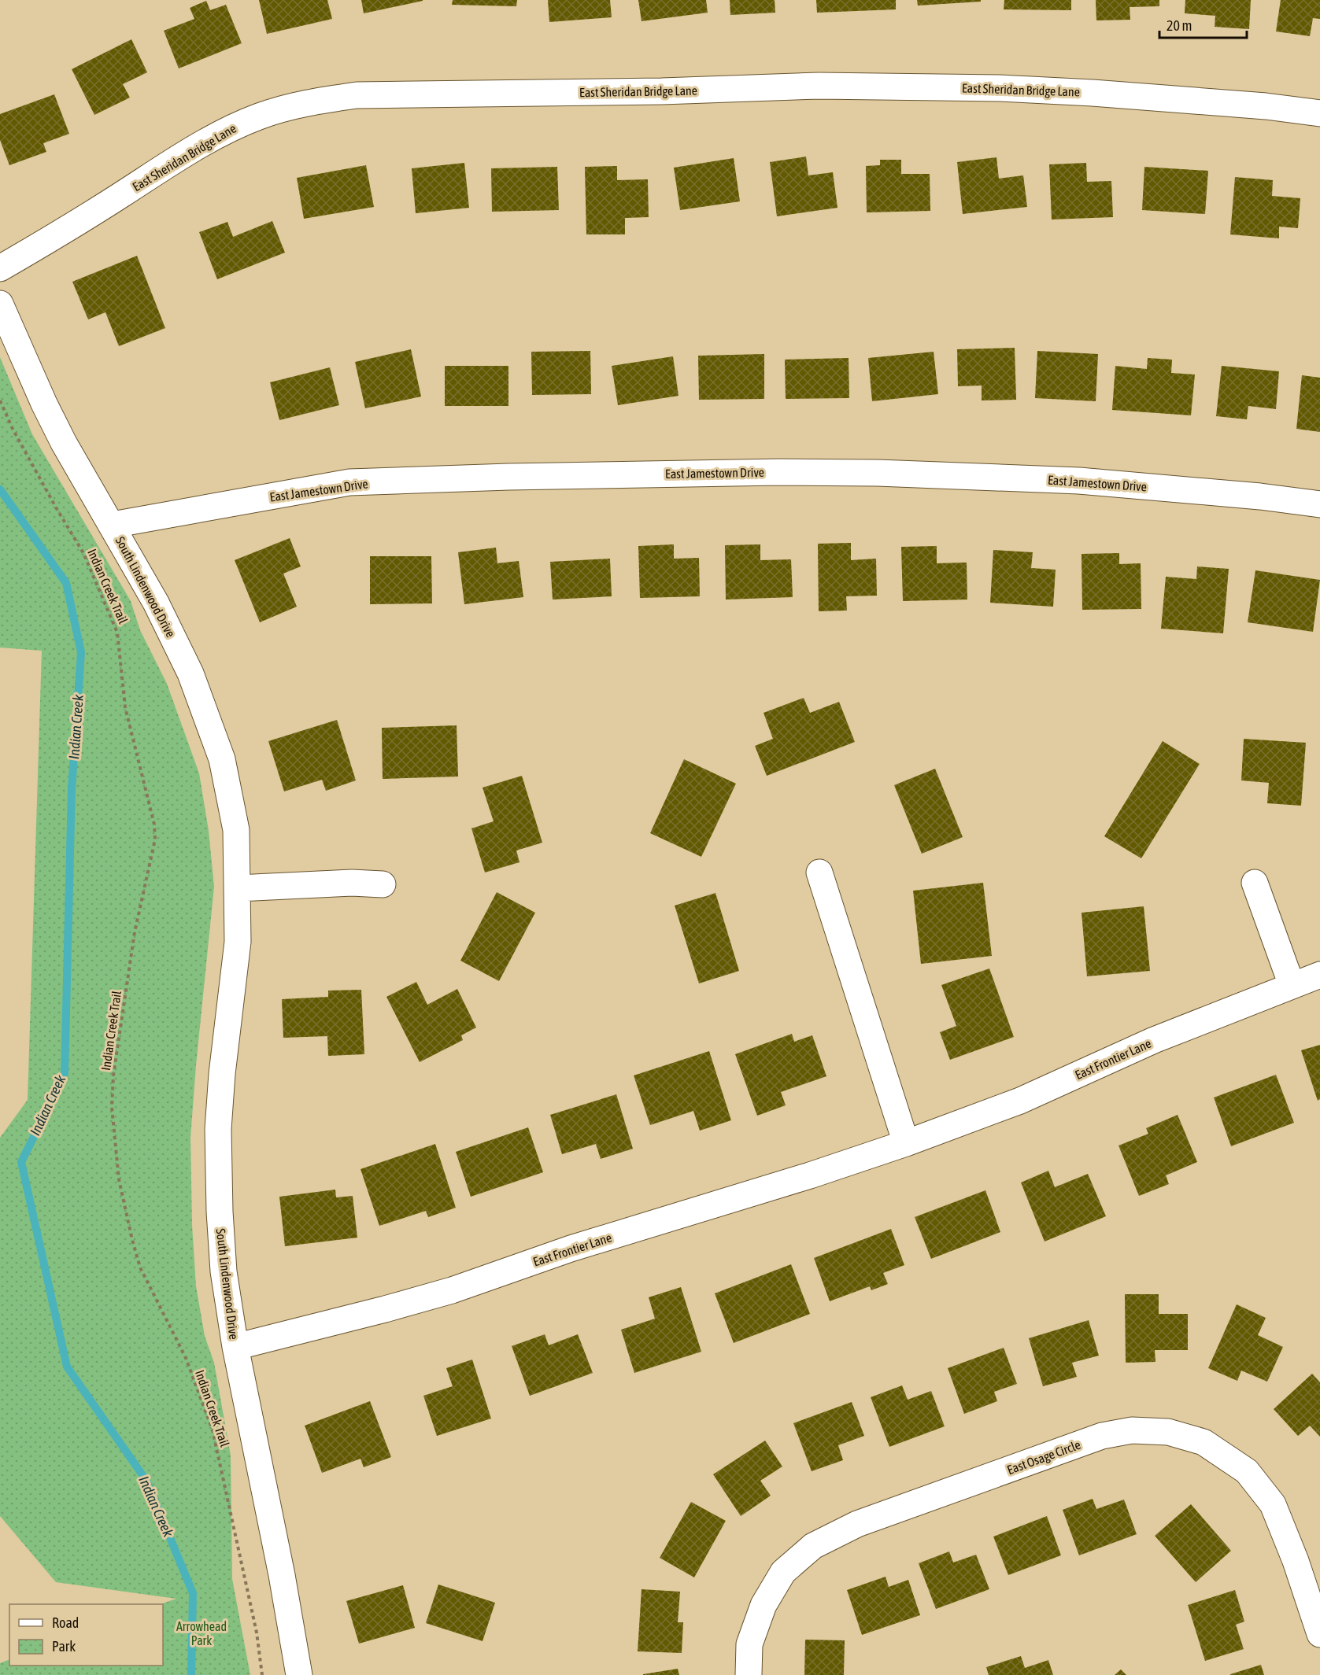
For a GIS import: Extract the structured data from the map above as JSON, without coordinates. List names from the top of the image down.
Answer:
{
  "streets": {
    "street": [
      "East Sheridan Bridge Lane",
      "East Jamestown Drive",
      "South Lindenwood Drive",
      "East Frontier Lane",
      "East Osage Circle"
    ],
    "path": ["Indian Creek Trail"]
  },
  "crossings": [
    ["East Jamestown Drive", "South Lindenwood Drive"],
    ["South Lindenwood Drive", "East Frontier Lane"]
  ],
  "water": ["Indian Creek"],
  "parks": ["Arrowhead Park"],
  "legend": ["Road", "Park"],
  "scale_bar": "20 m"
}
